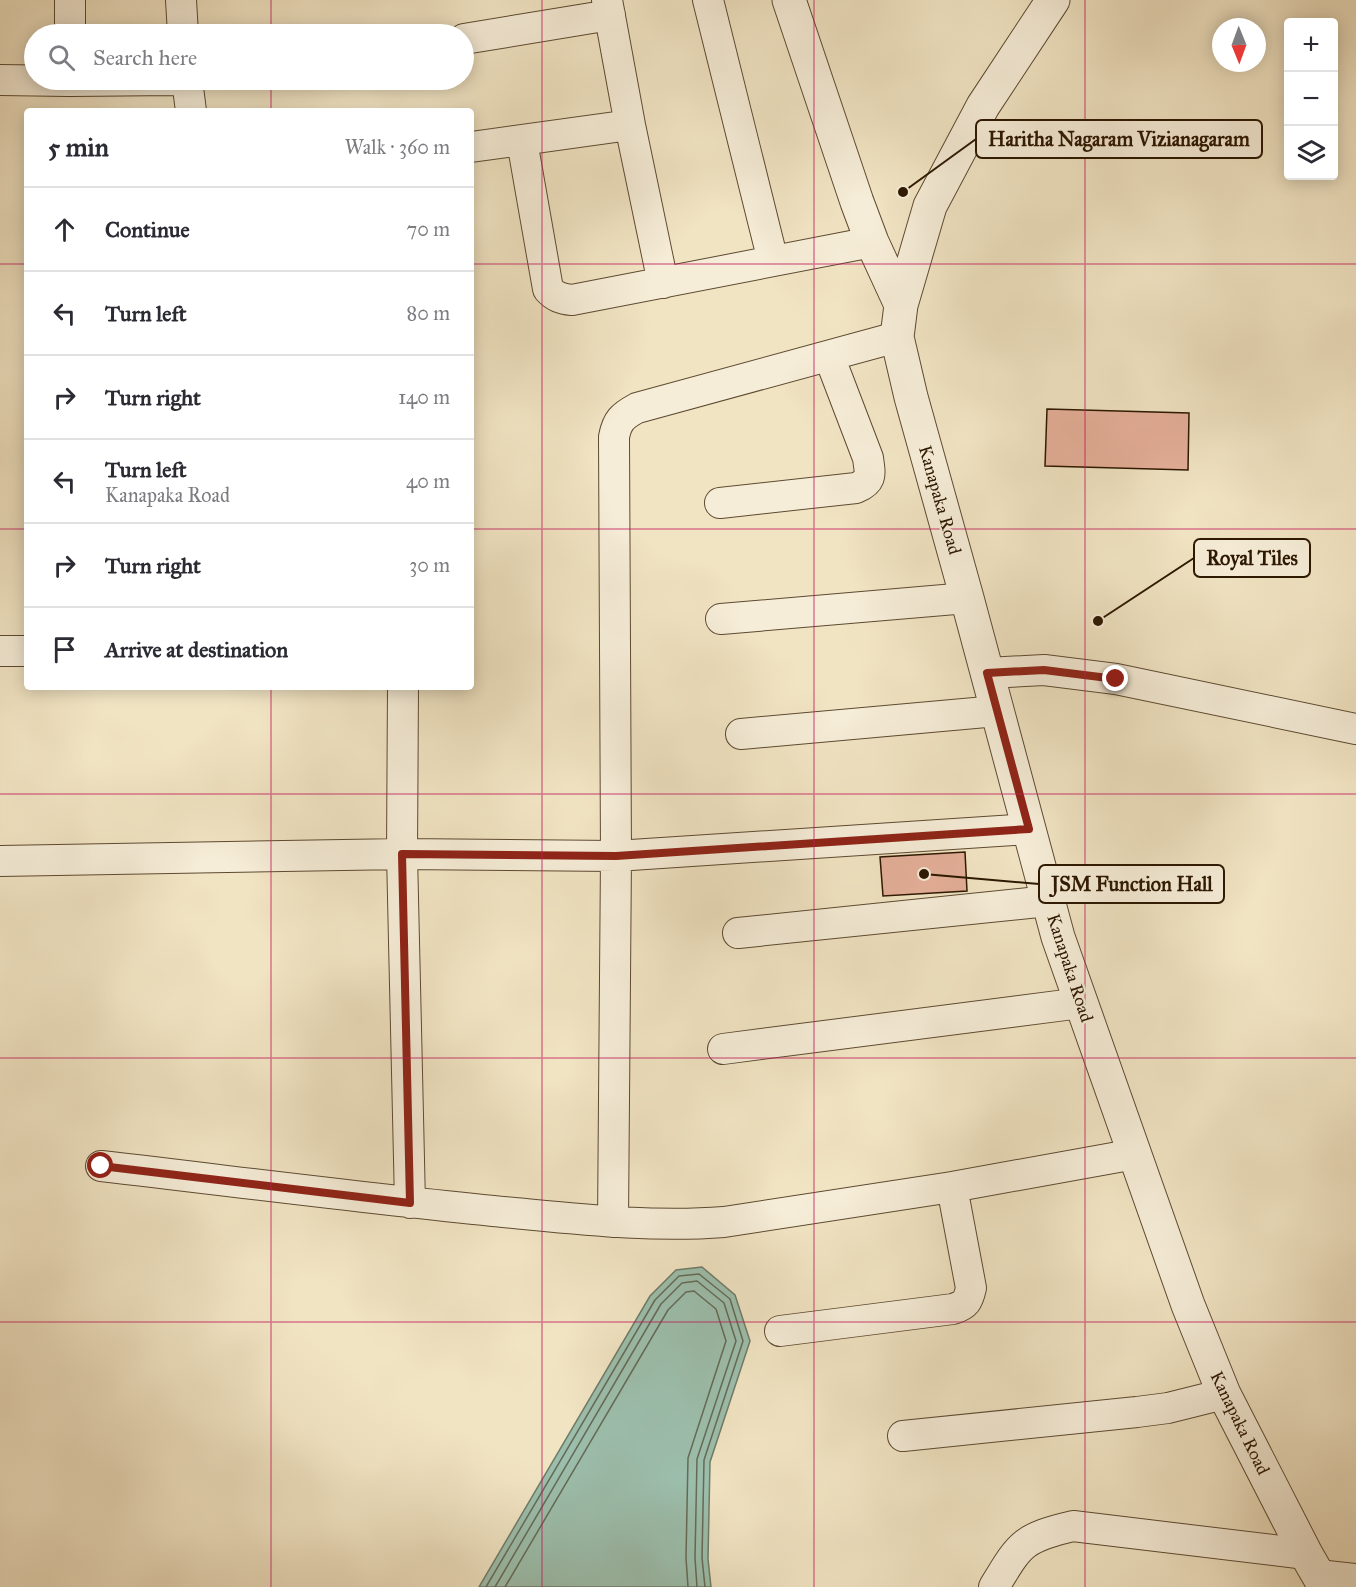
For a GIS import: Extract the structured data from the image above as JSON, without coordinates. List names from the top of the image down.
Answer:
{
  "streets": {
    "street": ["Kanapaka Road"]
  },
  "places": ["Haritha Nagaram Vizianagaram", "Royal Tiles", "JSM Function Hall"],
  "north": "bottom",
  "page": {
    "map_buttons": ["+", "−"],
    "search": "Search here",
    "heading": ["5 min", "Walk · 360 m"],
    "list": [
      ["Continue", "70 m"],
      ["Turn left", "80 m"],
      ["Turn right", "140 m"],
      ["Turn left", "Kanapaka Road", "40 m"],
      ["Turn right", "30 m"],
      "Arrive at destination"
    ]
  }
}
